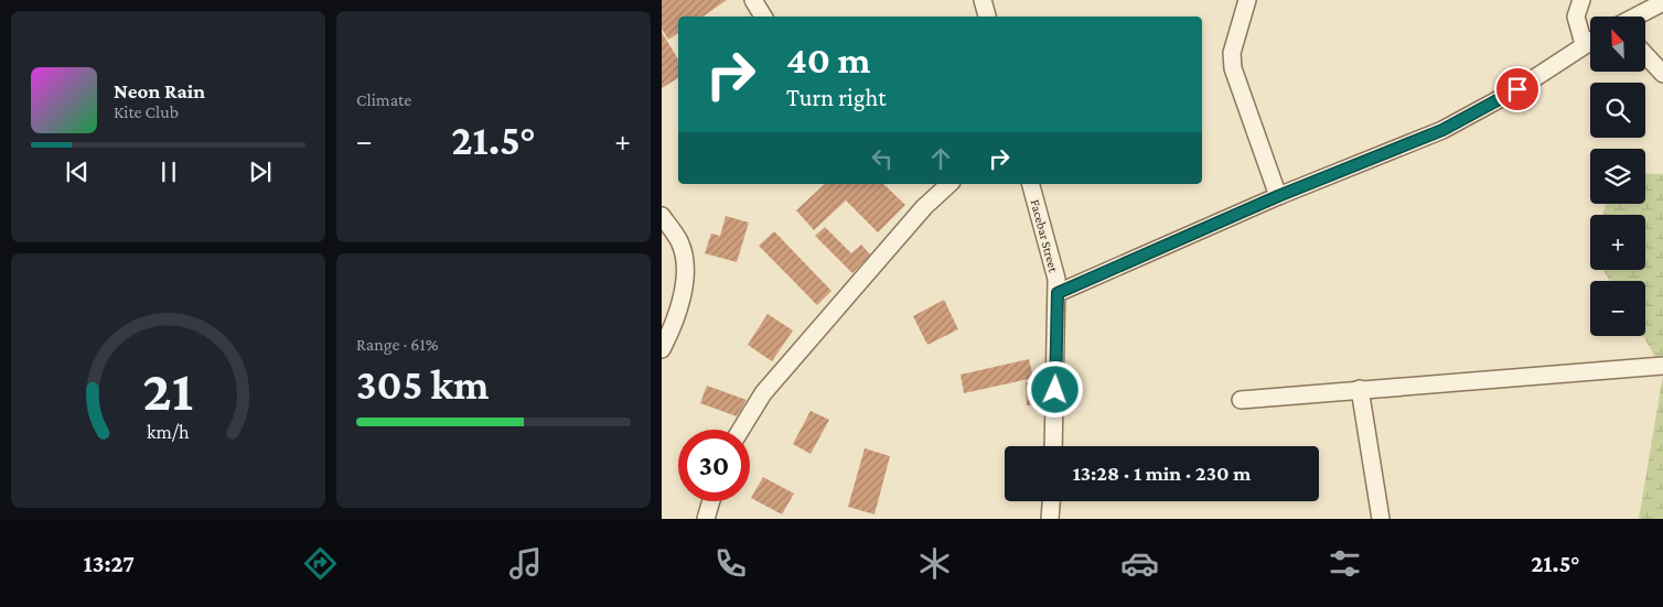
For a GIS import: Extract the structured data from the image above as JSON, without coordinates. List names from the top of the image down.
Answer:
{
  "streets": {
    "street": ["Facebar Street"]
  },
  "north": "top left",
  "page": {
    "tile": [
      "Climate",
      ["Range · 61%", "305 km"]
    ],
    "map_buttons": ["+", "−"],
    "turn": ["40 m", "Turn right"],
    "song": ["Neon Rain", "Kite Club"],
    "heat": ["−", "21.5°", "+"],
    "limit": "30",
    "trip": "13:28 · 1 min · 230 m",
    "tabs": ["13:27", "21.5°"],
    "gauge": ["21", "km/h"]
  }
}
